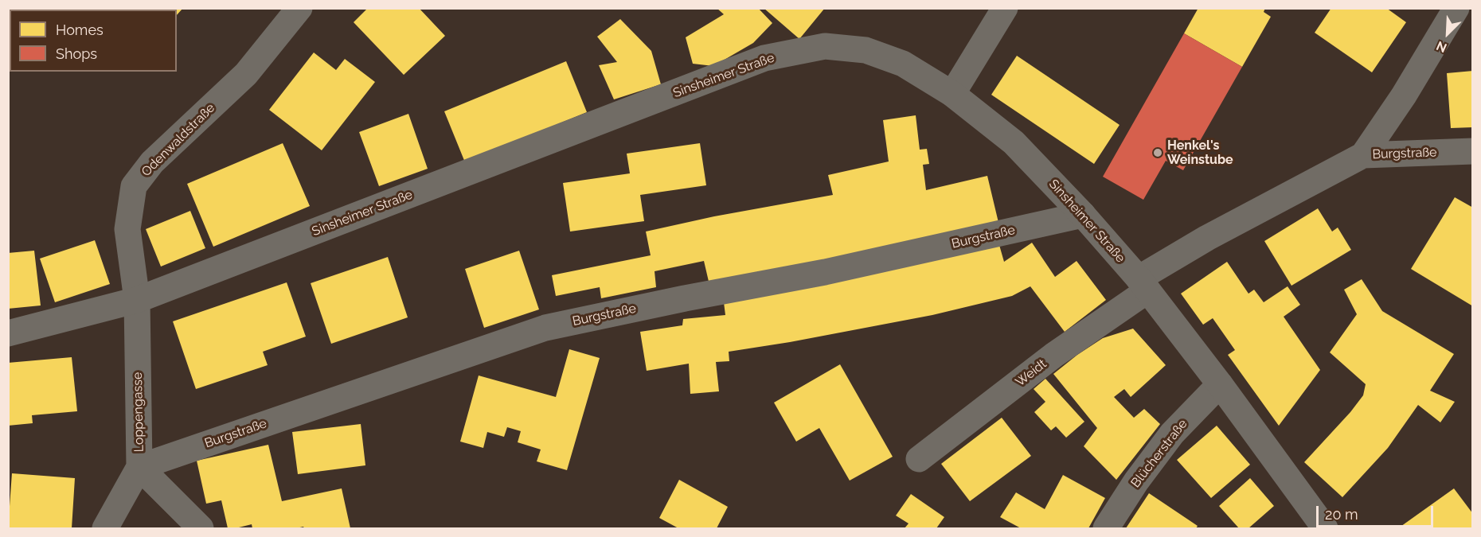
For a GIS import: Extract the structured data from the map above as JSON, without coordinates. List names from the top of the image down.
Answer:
{
  "streets": {
    "street": [
      "Sinsheimer Straße",
      "Odenwaldstraße",
      "Burgstraße",
      "Weidt",
      "Loppengasse",
      "Blücherstraße"
    ]
  },
  "crossings": [
    ["Sinsheimer Straße", "Odenwaldstraße"],
    ["Sinsheimer Straße", "Burgstraße"],
    ["Sinsheimer Straße", "Weidt"],
    ["Sinsheimer Straße", "Loppengasse"],
    ["Sinsheimer Straße", "Blücherstraße"],
    ["Odenwaldstraße", "Loppengasse"],
    ["Burgstraße", "Weidt"],
    ["Burgstraße", "Loppengasse"]
  ],
  "places": ["Henkel's Weinstube"],
  "legend": ["Homes", "Shops"],
  "scale_bar": "20 m",
  "north": "bottom left"
}
